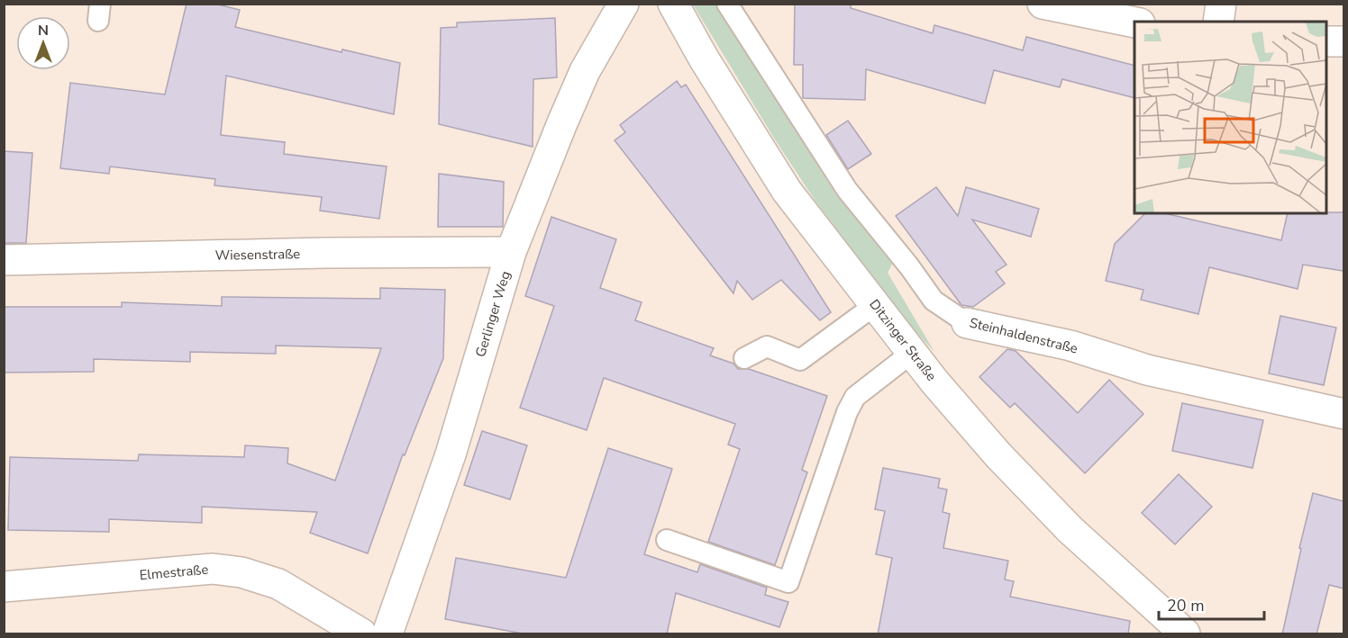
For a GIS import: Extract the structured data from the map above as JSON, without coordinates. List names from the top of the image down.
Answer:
{
  "streets": {
    "street": [
      "Wiesenstraße",
      "Gerlinger Weg",
      "Steinhaldenstraße",
      "Ditzinger Straße",
      "Elmestraße"
    ]
  },
  "crossings": [
    ["Wiesenstraße", "Gerlinger Weg"]
  ],
  "scale_bar": "20 m",
  "north": "top"
}
